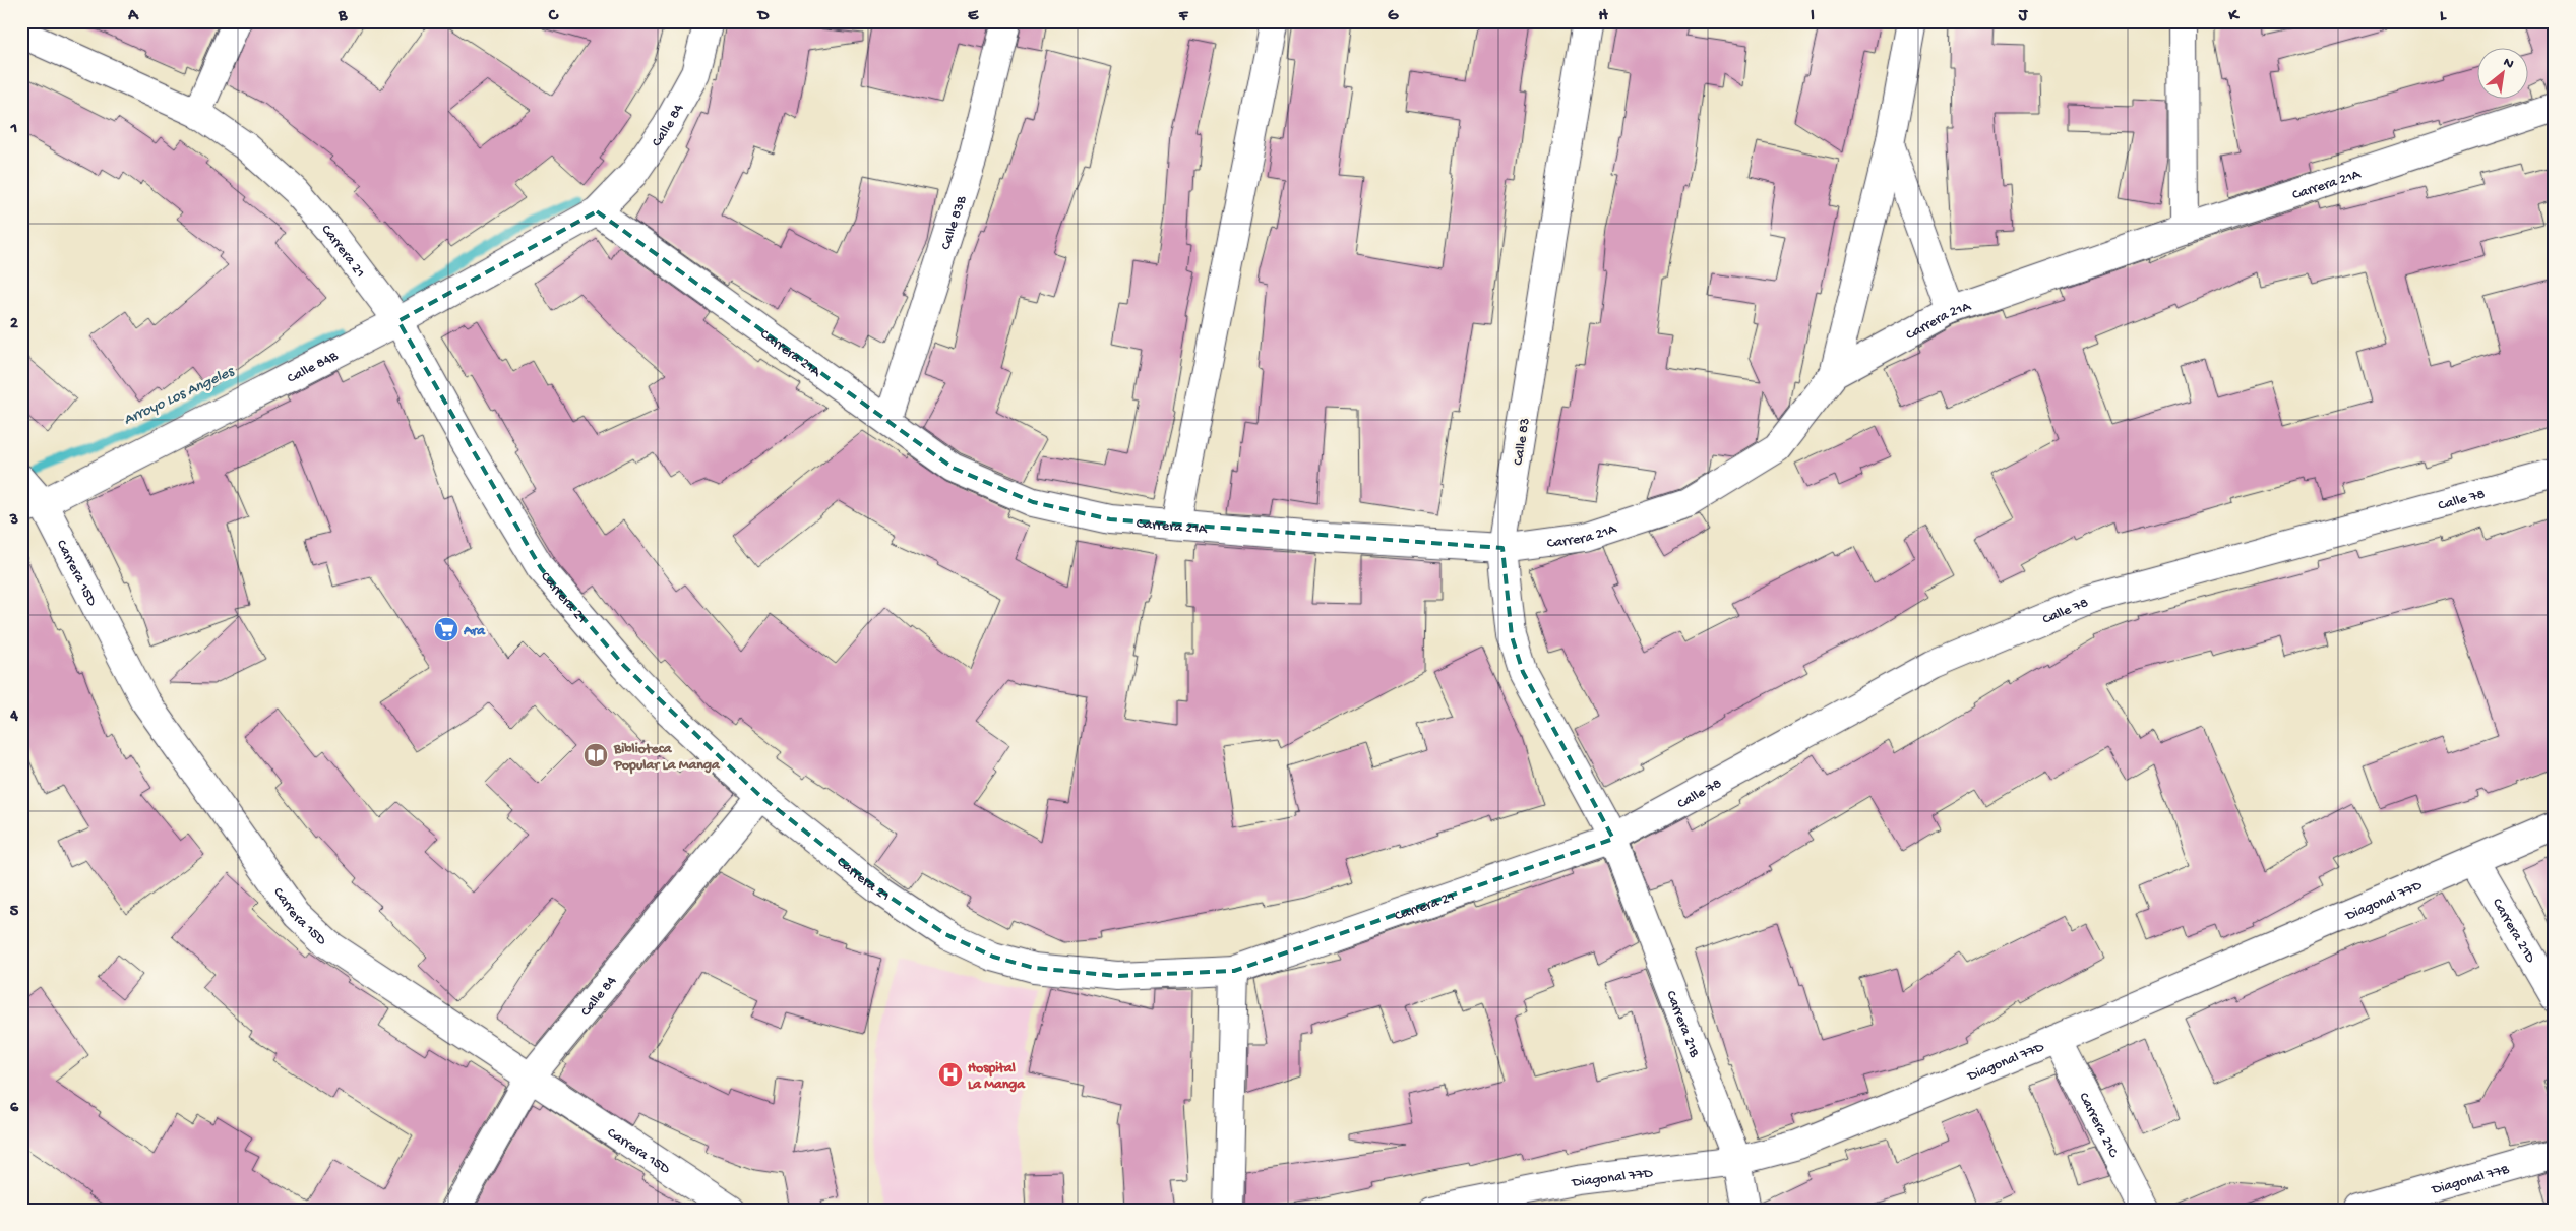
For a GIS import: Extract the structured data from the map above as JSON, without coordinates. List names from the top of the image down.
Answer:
{
  "streets": {
    "street": [
      "Calle 84",
      "Carrera 21A",
      "Calle 83B",
      "Carrera 21",
      "Calle 84B",
      "Calle 83",
      "Calle 78",
      "Carrera 15D",
      "Diagonal 77D",
      "Carrera 21D",
      "Carrera 21B",
      "Carrera 21C",
      "Diagonal 77B"
    ]
  },
  "crossings": [
    ["Calle 84", "Carrera 21A"],
    ["Calle 84", "Carrera 21"],
    ["Calle 84", "Calle 84B"],
    ["Calle 84", "Carrera 15D"],
    ["Carrera 21A", "Calle 83B"],
    ["Carrera 21A", "Calle 84B"],
    ["Carrera 21A", "Calle 83"],
    ["Carrera 21", "Calle 84B"],
    ["Carrera 21", "Calle 83"],
    ["Carrera 21", "Calle 78"],
    ["Carrera 21", "Carrera 21B"],
    ["Calle 84B", "Carrera 15D"],
    ["Calle 83", "Calle 78"],
    ["Calle 83", "Carrera 21B"],
    ["Calle 78", "Carrera 21B"],
    ["Diagonal 77D", "Carrera 21D"],
    ["Diagonal 77D", "Carrera 21B"],
    ["Diagonal 77D", "Carrera 21C"]
  ],
  "water": ["Arroyo Los Angeles"],
  "places": {
    "supermarket": ["Ara"],
    "library": ["Biblioteca Popular La Manga"],
    "hospital": ["Hospital La Manga"]
  },
  "north": "top right",
  "grid": {
    "columns": [
      "A",
      "B",
      "C",
      "D",
      "E",
      "F",
      "G",
      "H",
      "I",
      "J",
      "K",
      "L"
    ],
    "rows": [
      "1",
      "2",
      "3",
      "4",
      "5",
      "6"
    ]
  }
}
